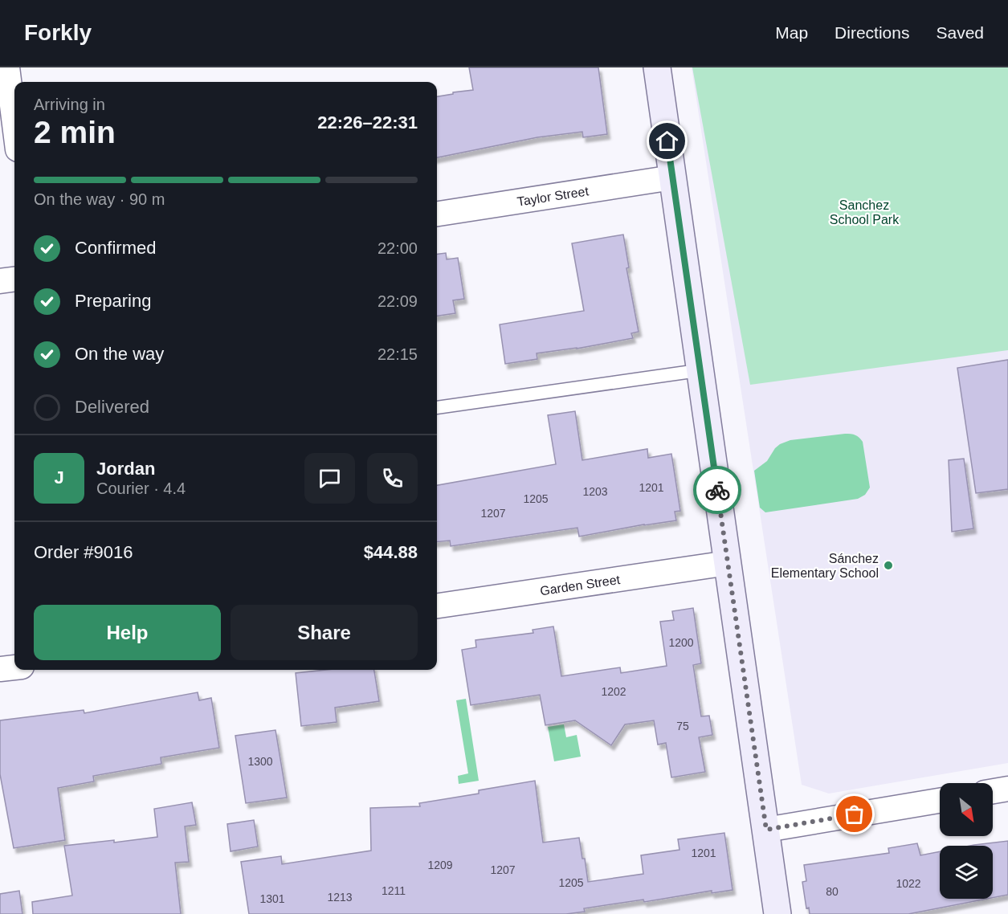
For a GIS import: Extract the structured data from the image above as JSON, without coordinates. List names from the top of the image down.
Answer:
{
  "streets": {
    "street": ["Taylor Street", "Garden Street"]
  },
  "parks": ["Sanchez School Park"],
  "places": ["Sánchez Elementary School"],
  "house_numbers": [
    "1201",
    "1203",
    "1205",
    "1207",
    "1200",
    "1202",
    "75",
    "1300",
    "1201",
    "1209",
    "1207",
    "1205",
    "1022",
    "1211",
    "80",
    "1213",
    "1301"
  ],
  "north": "bottom right",
  "page": {
    "header": "Forkly",
    "nav": ["Map", "Directions", "Saved"],
    "heading": ["2 min", "Arriving in", "22:26–22:31"],
    "panel": [
      "Jordan",
      "Courier · 4.4",
      "Order #9016",
      "$44.88"
    ],
    "bar": "On the way · 90 m",
    "list": [
      ["Confirmed", "22:00"],
      ["Preparing", "22:09"],
      ["On the way", "22:15"],
      "Delivered"
    ],
    "round": "J",
    "buttons": ["Help", "Share"]
  }
}
